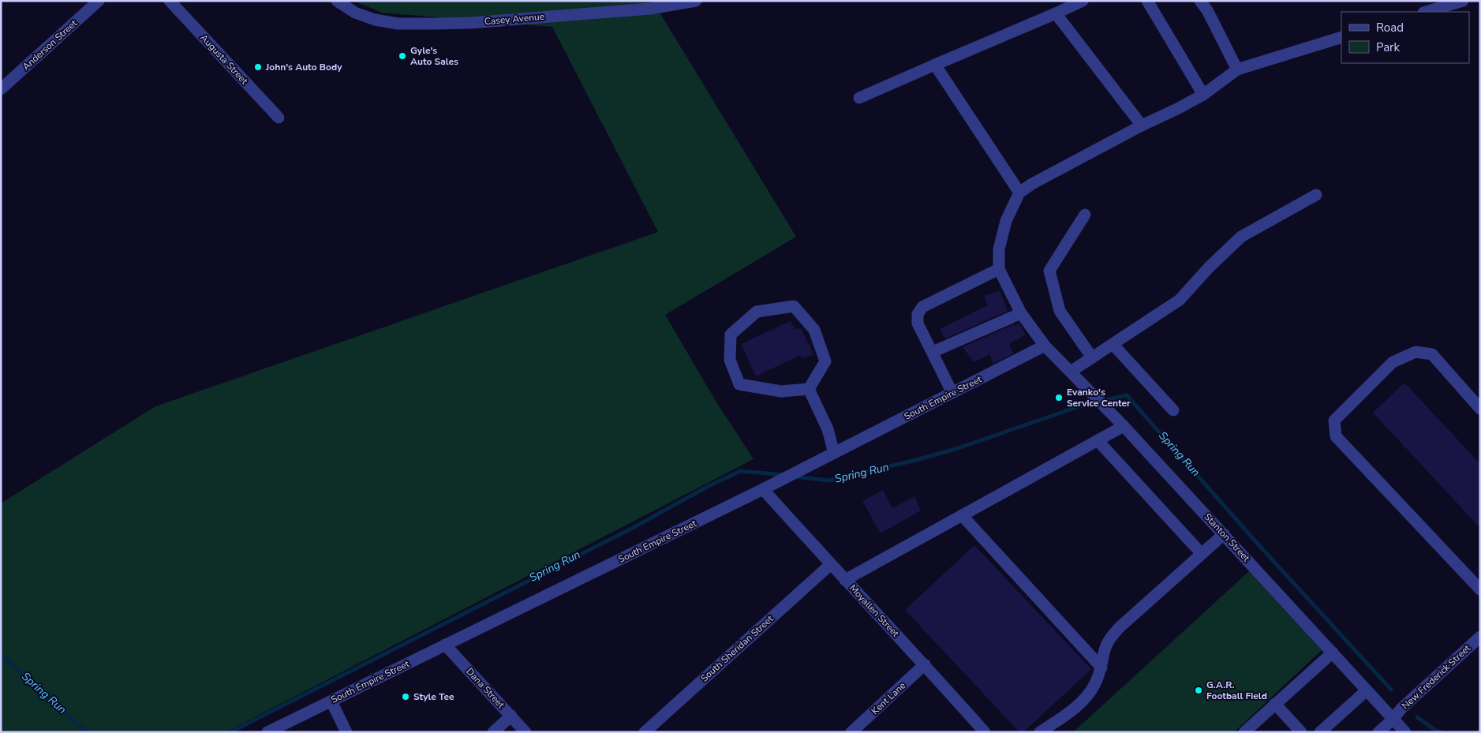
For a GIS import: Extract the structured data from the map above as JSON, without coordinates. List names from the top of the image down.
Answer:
{
  "streets": {
    "street": [
      "Casey Avenue",
      "Anderson Street",
      "Augusta Street",
      "South Empire Street",
      "Stanton Street",
      "Moyallen Street",
      "South Sheridan Street",
      "New Frederick Street",
      "Dana Street",
      "Kent Lane"
    ]
  },
  "crossings": [
    ["South Empire Street", "Stanton Street"],
    ["South Empire Street", "Moyallen Street"],
    ["South Empire Street", "Dana Street"],
    ["Stanton Street", "New Frederick Street"],
    ["Moyallen Street", "South Sheridan Street"],
    ["Moyallen Street", "Kent Lane"]
  ],
  "water": ["Spring Run"],
  "places": [
    "Gyle's Auto Sales",
    "John's Auto Body",
    "Evanko's Service Center",
    "G.A.R. Football Field",
    "Style Tee"
  ],
  "legend": ["Road", "Park"]
}
